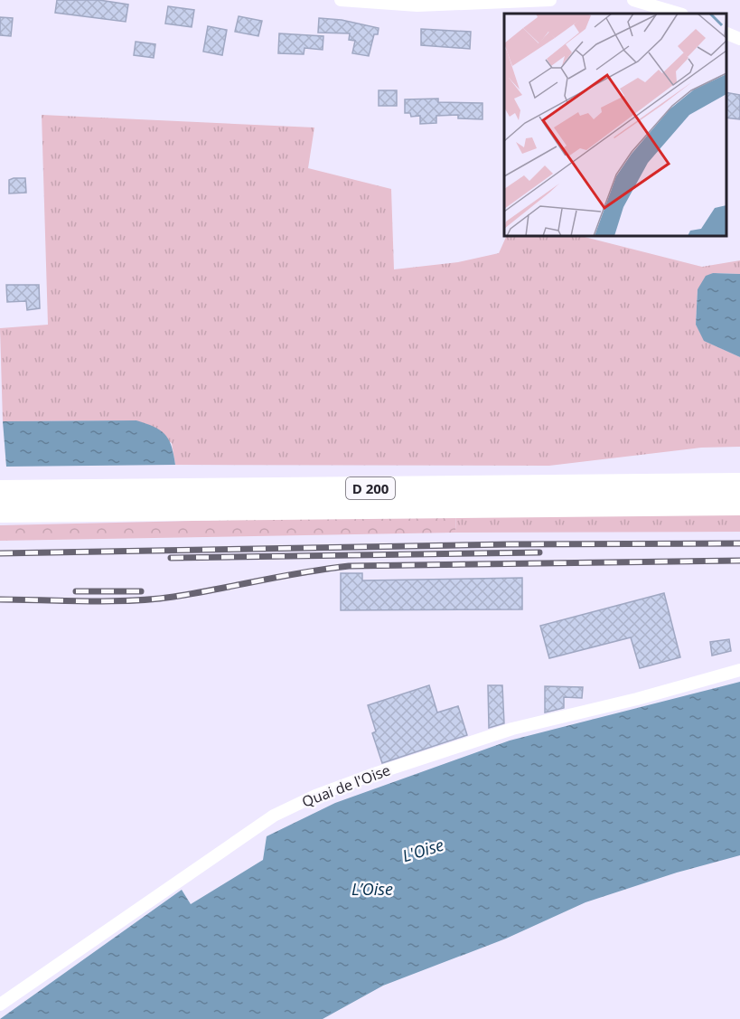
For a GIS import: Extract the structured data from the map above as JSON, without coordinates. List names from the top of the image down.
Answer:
{
  "streets": {
    "highway": ["D 200"],
    "street": ["Quai de l'Oise"]
  },
  "water": ["L'Oise", "L’Oise"]
}
